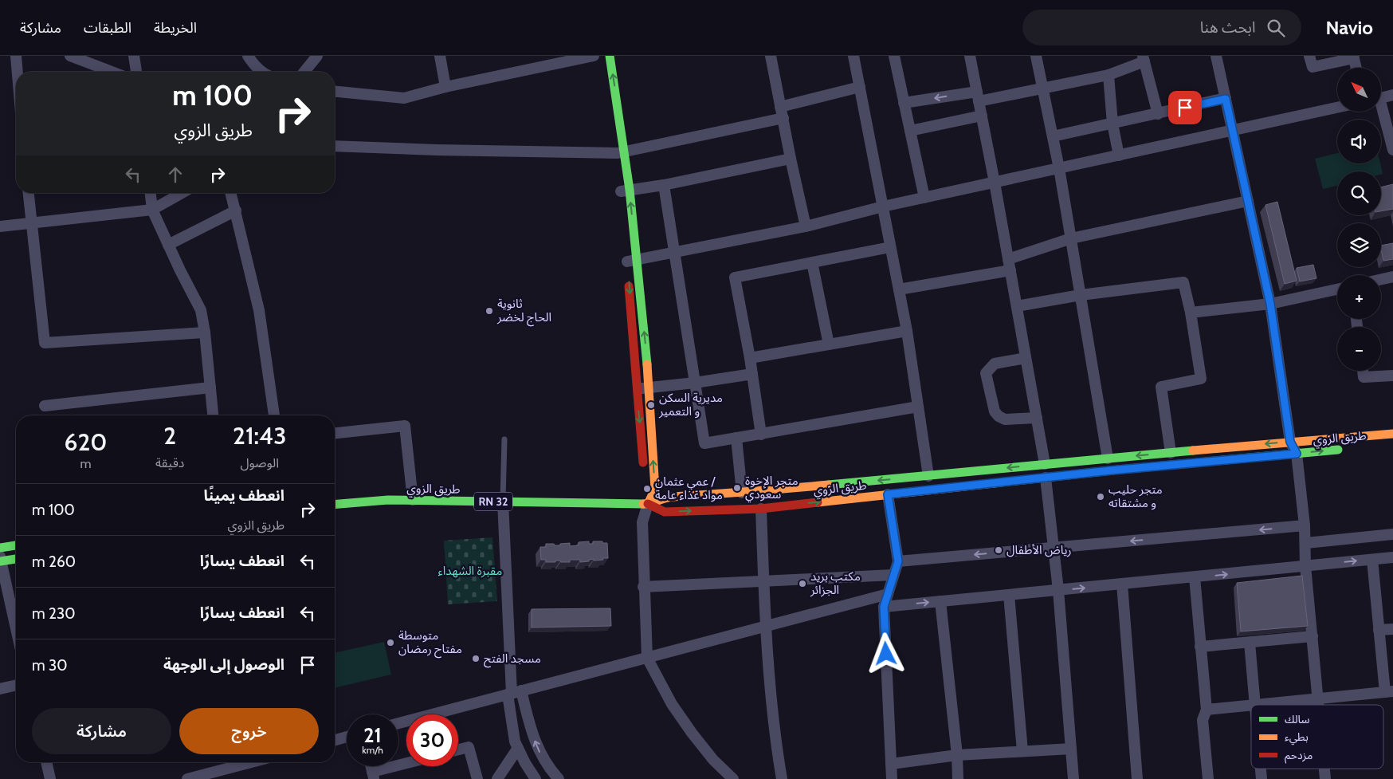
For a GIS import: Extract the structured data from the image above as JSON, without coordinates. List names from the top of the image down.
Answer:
{
  "streets": {
    "main road": ["طريق الزوي", "RN 32"]
  },
  "parks": ["مقبرة الشهداء"],
  "places": [
    "ثانوية الحاج لخضر",
    "مديرية السكن و التعمير",
    "متجر الإخوة سعودي",
    "عمي عثمان / مواد غذاء عامة",
    "متجر حليب و مشتقاته",
    "رياض الأطفال",
    "مكتب بريد الجزائر",
    "متوسطة مفتاح رمضان",
    "مسجد الفتح"
  ],
  "legend": ["سالك", "بطيء", "مزدحم"],
  "north": "top left",
  "page": {
    "header": "Navio",
    "search": "ابحث هنا",
    "nav": ["الخريطة", "الطبقات", "مشاركة"],
    "map_buttons": ["+", "−"],
    "turn": ["100 m", "طريق الزوي"],
    "eta": [
      "21:43",
      "الوصول",
      "2",
      "دقيقة",
      "620",
      "m"
    ],
    "list": [
      {
        "name": "انعطف يمينًا",
        "note": "طريق الزوي",
        "value": "100 m"
      },
      {
        "name": "انعطف يسارًا",
        "value": "260 m"
      },
      {
        "name": "انعطف يسارًا",
        "value": "230 m"
      },
      {
        "name": "الوصول إلى الوجهة",
        "value": "30 m"
      }
    ],
    "buttons": ["خروج", "مشاركة"],
    "speed": "21 km/h",
    "limit": "30"
  }
}
